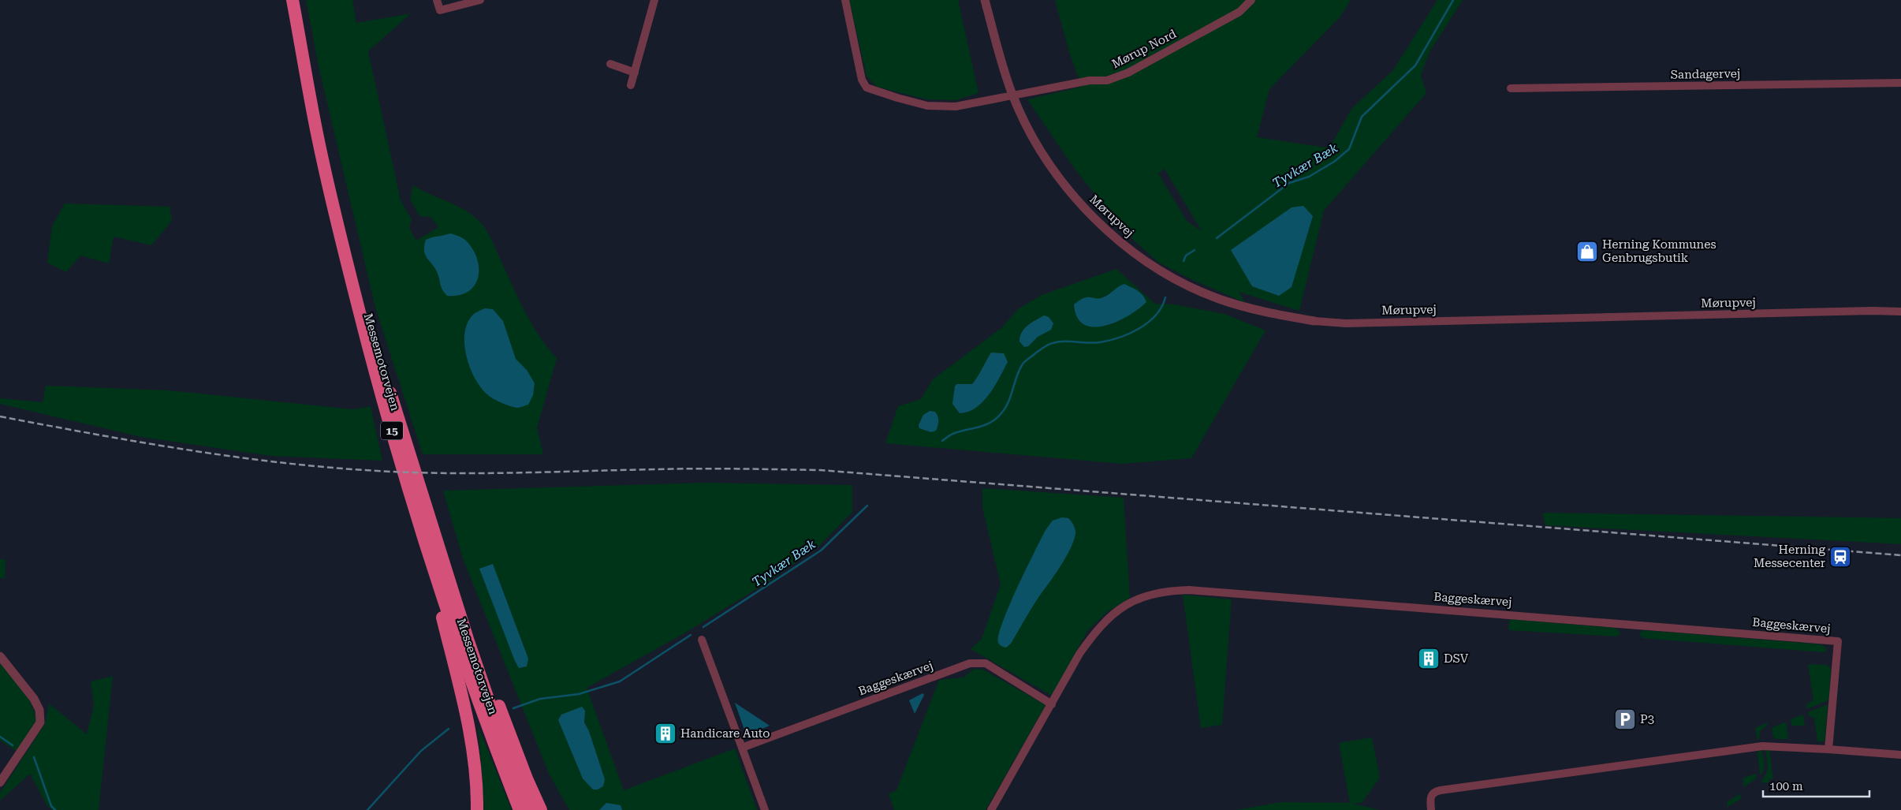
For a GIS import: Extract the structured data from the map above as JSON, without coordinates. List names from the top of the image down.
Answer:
{
  "streets": {
    "highway": ["Messemotorvejen", "15"],
    "street": [
      "Mørup Nord",
      "Sandagervej",
      "Mørupvej",
      "Baggeskærvej"
    ]
  },
  "crossings": [
    ["Mørup Nord", "Mørupvej"]
  ],
  "water": ["Tyvkær Bæk"],
  "places": {
    "shop": ["Herning Kommunes Genbrugsbutik"],
    "station": ["Herning Messecenter"],
    "building": ["DSV", "Handicare Auto"],
    "parking": ["P3"]
  },
  "scale_bar": "100 m"
}
